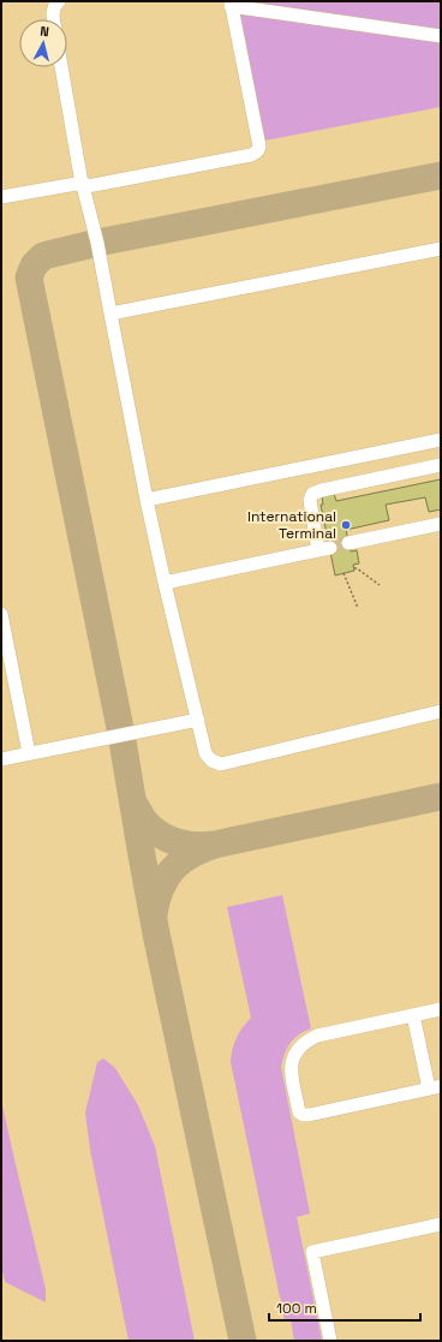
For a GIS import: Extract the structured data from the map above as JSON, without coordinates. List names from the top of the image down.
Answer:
{
  "places": ["International Terminal"],
  "scale_bar": "100 m",
  "north": "top"
}
